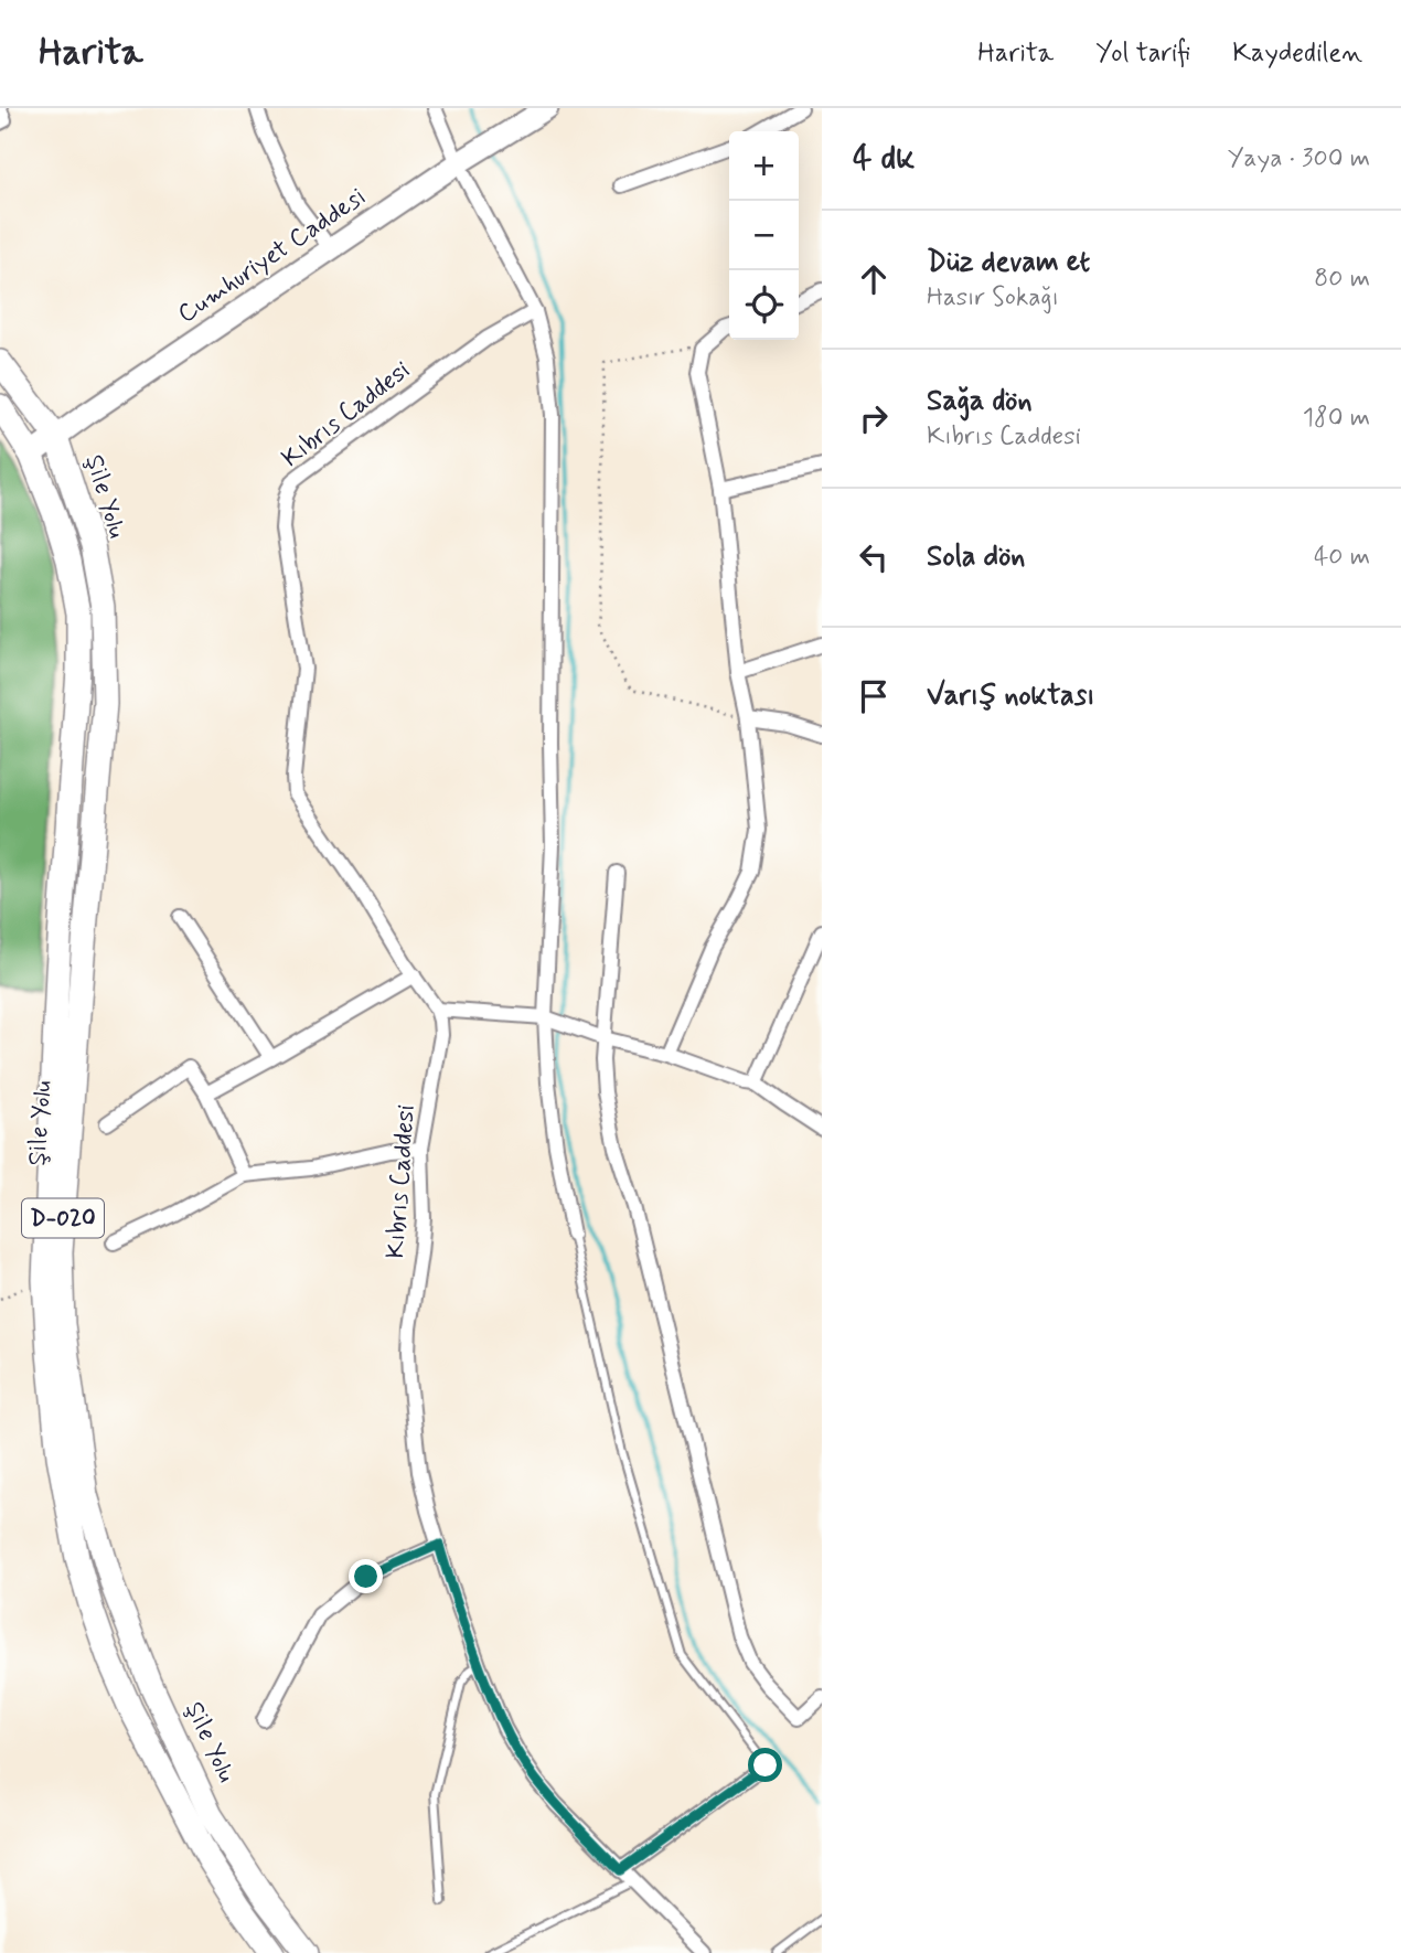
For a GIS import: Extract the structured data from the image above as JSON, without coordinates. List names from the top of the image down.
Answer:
{
  "streets": {
    "highway": ["Şile Yolu", "D-020"],
    "main road": ["Cumhuriyet Caddesi"],
    "street": ["Kıbrıs Caddesi"]
  },
  "crossings": [
    ["Cumhuriyet Caddesi", "Şile Yolu"]
  ],
  "page": {
    "header": "Harita",
    "nav": ["Harita", "Yol tarifi", "Kaydedilen"],
    "heading": ["4 dk", "Yaya · 300 m"],
    "map_buttons": ["+", "−"],
    "list": [
      ["Düz devam et", "Hasır Sokağı", "80 m"],
      ["Sağa dön", "Kıbrıs Caddesi", "180 m"],
      ["Sola dön", "40 m"],
      "Varış noktası"
    ]
  }
}
